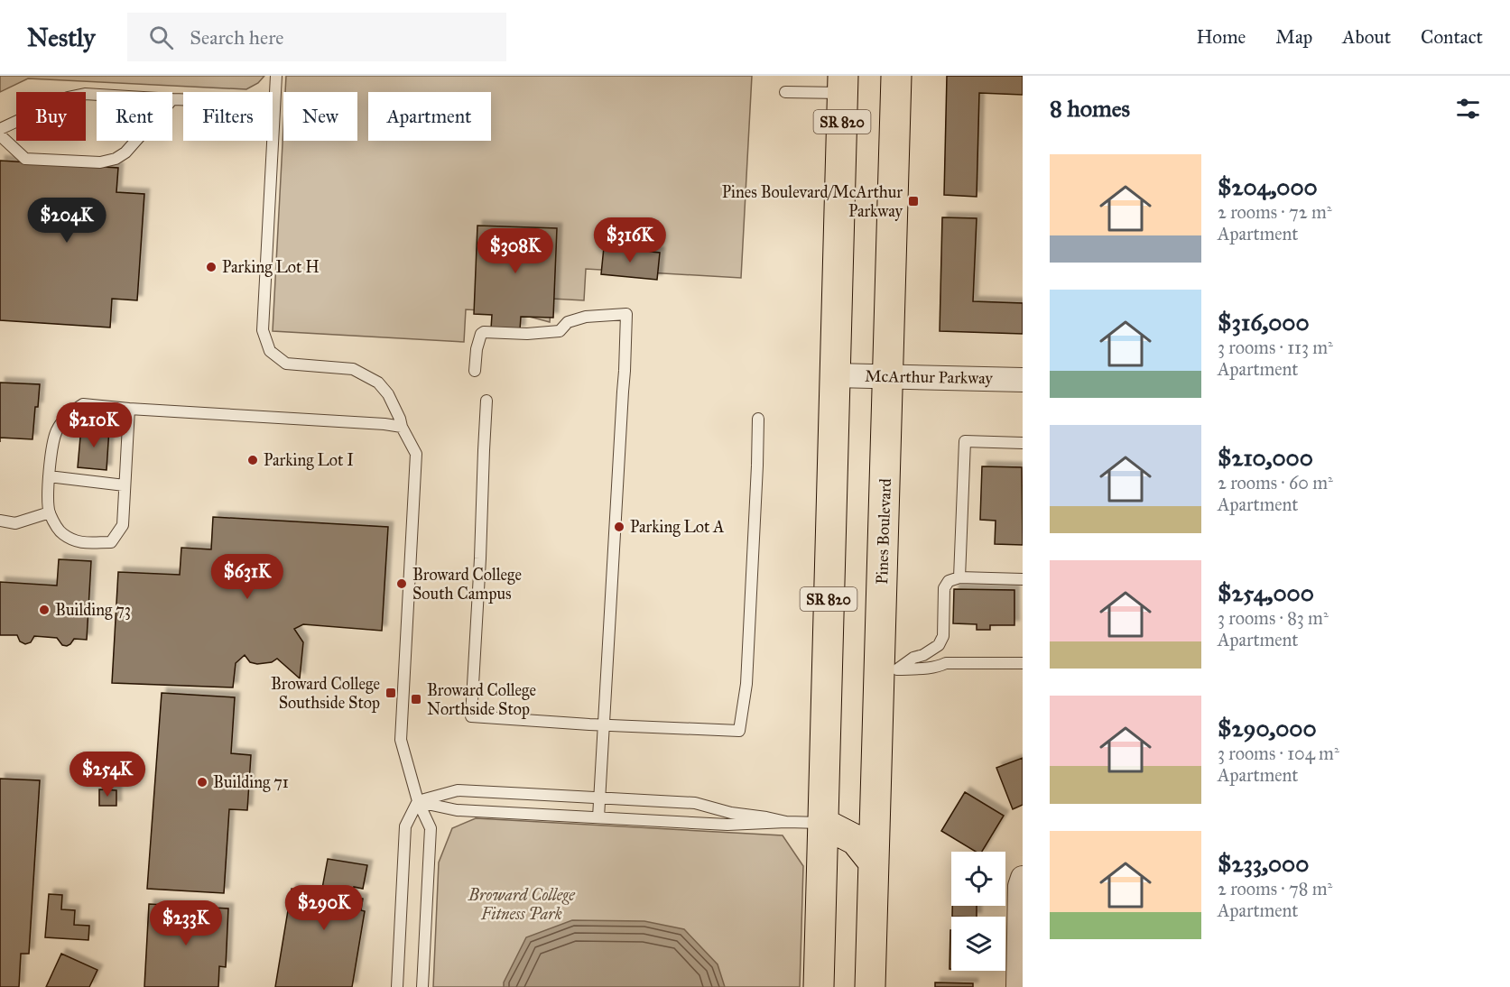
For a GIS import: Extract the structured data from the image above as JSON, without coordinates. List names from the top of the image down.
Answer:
{
  "streets": {
    "highway": ["SR 820", "Pines Boulevard"],
    "street": ["McArthur Parkway"]
  },
  "crossings": [
    ["SR 820", "McArthur Parkway"],
    ["McArthur Parkway", "Pines Boulevard"]
  ],
  "parks": ["Broward College Fitness Park"],
  "places": {
    "transit": ["Pines Boulevard/McArthur Parkway", "Broward College Southside Stop", "Broward College Northside Stop"],
    "other": [
      "Parking Lot H",
      "Parking Lot I",
      "Parking Lot A",
      "Broward College South Campus",
      "Building 73",
      "Building 71"
    ]
  },
  "page": {
    "header": "Nestly",
    "search": "Search here",
    "nav": [
      "Home",
      "Map",
      "About",
      "Contact"
    ],
    "heading": "8 homes",
    "chip": [
      "Buy",
      "Rent",
      "Filters",
      "New",
      "Apartment"
    ],
    "list": [
      {
        "name": "$204,000",
        "note": "2 rooms · 72 m² · Apartment"
      },
      {
        "name": "$316,000",
        "note": "3 rooms · 113 m² · Apartment"
      },
      {
        "name": "$210,000",
        "note": "2 rooms · 60 m² · Apartment"
      },
      {
        "name": "$254,000",
        "note": "3 rooms · 83 m² · Apartment"
      },
      {
        "name": "$290,000",
        "note": "3 rooms · 104 m² · Apartment"
      },
      {
        "name": "$233,000",
        "note": "2 rooms · 78 m² · Apartment"
      }
    ],
    "price": [
      "$204K",
      "$316K",
      "$308K",
      "$210K",
      "$631K",
      "$254K",
      "$290K",
      "$233K"
    ]
  }
}
